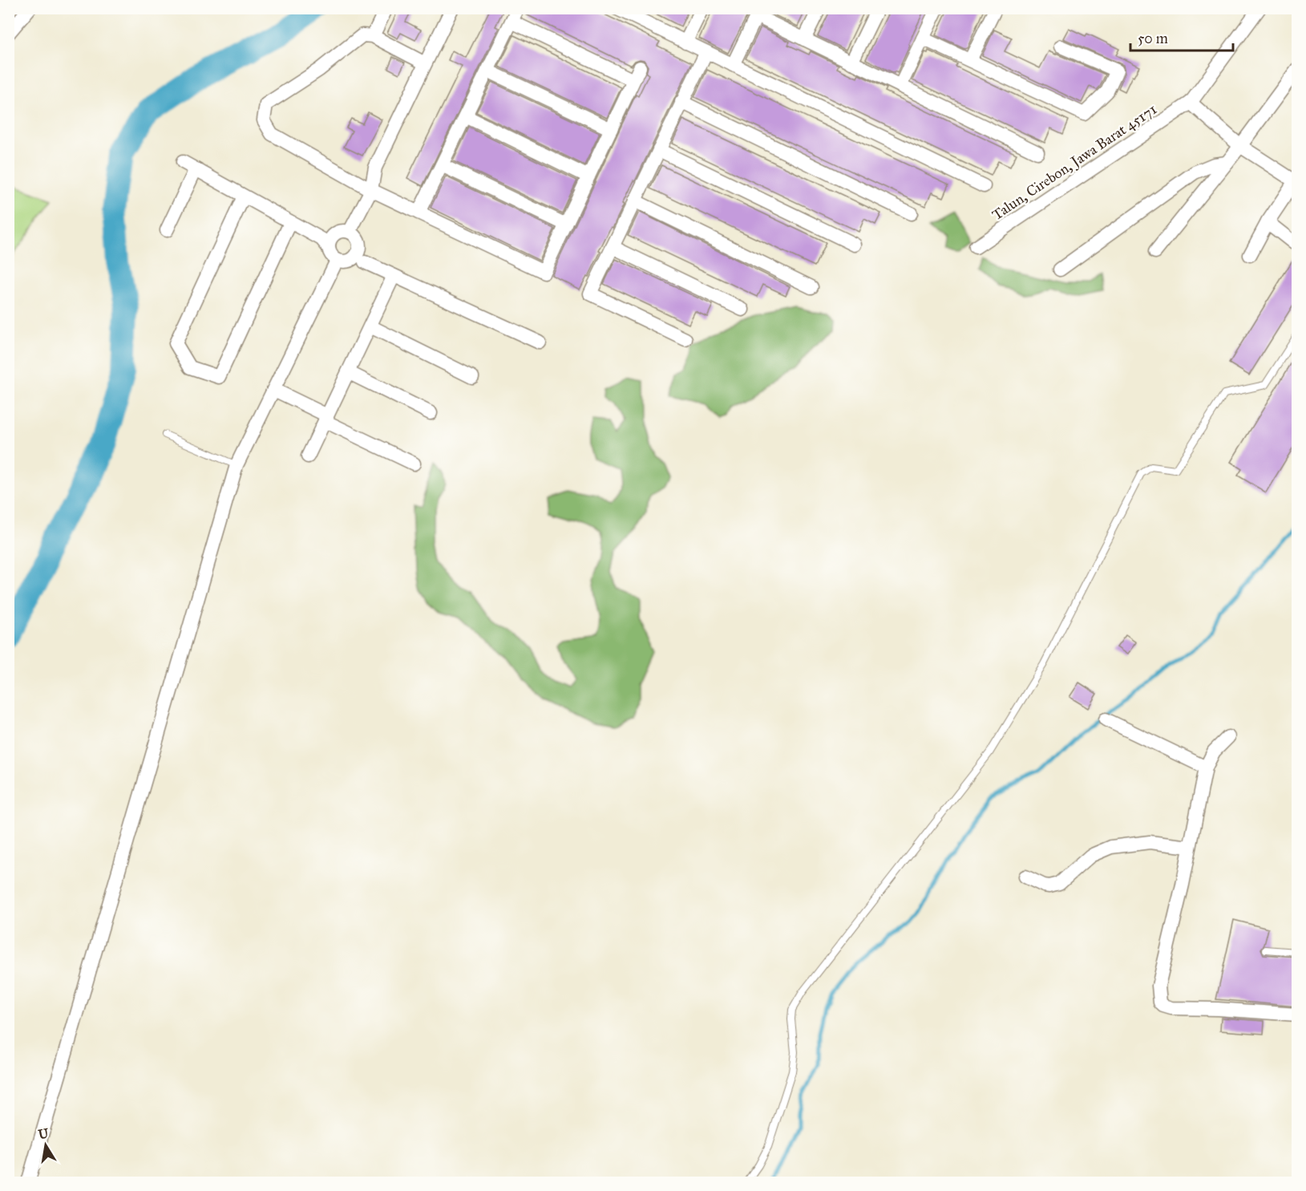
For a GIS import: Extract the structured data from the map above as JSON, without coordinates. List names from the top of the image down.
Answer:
{
  "streets": {
    "street": ["Talun, Cirebon, Jawa Barat 45171"]
  },
  "scale_bar": "50 m",
  "north": "top"
}
